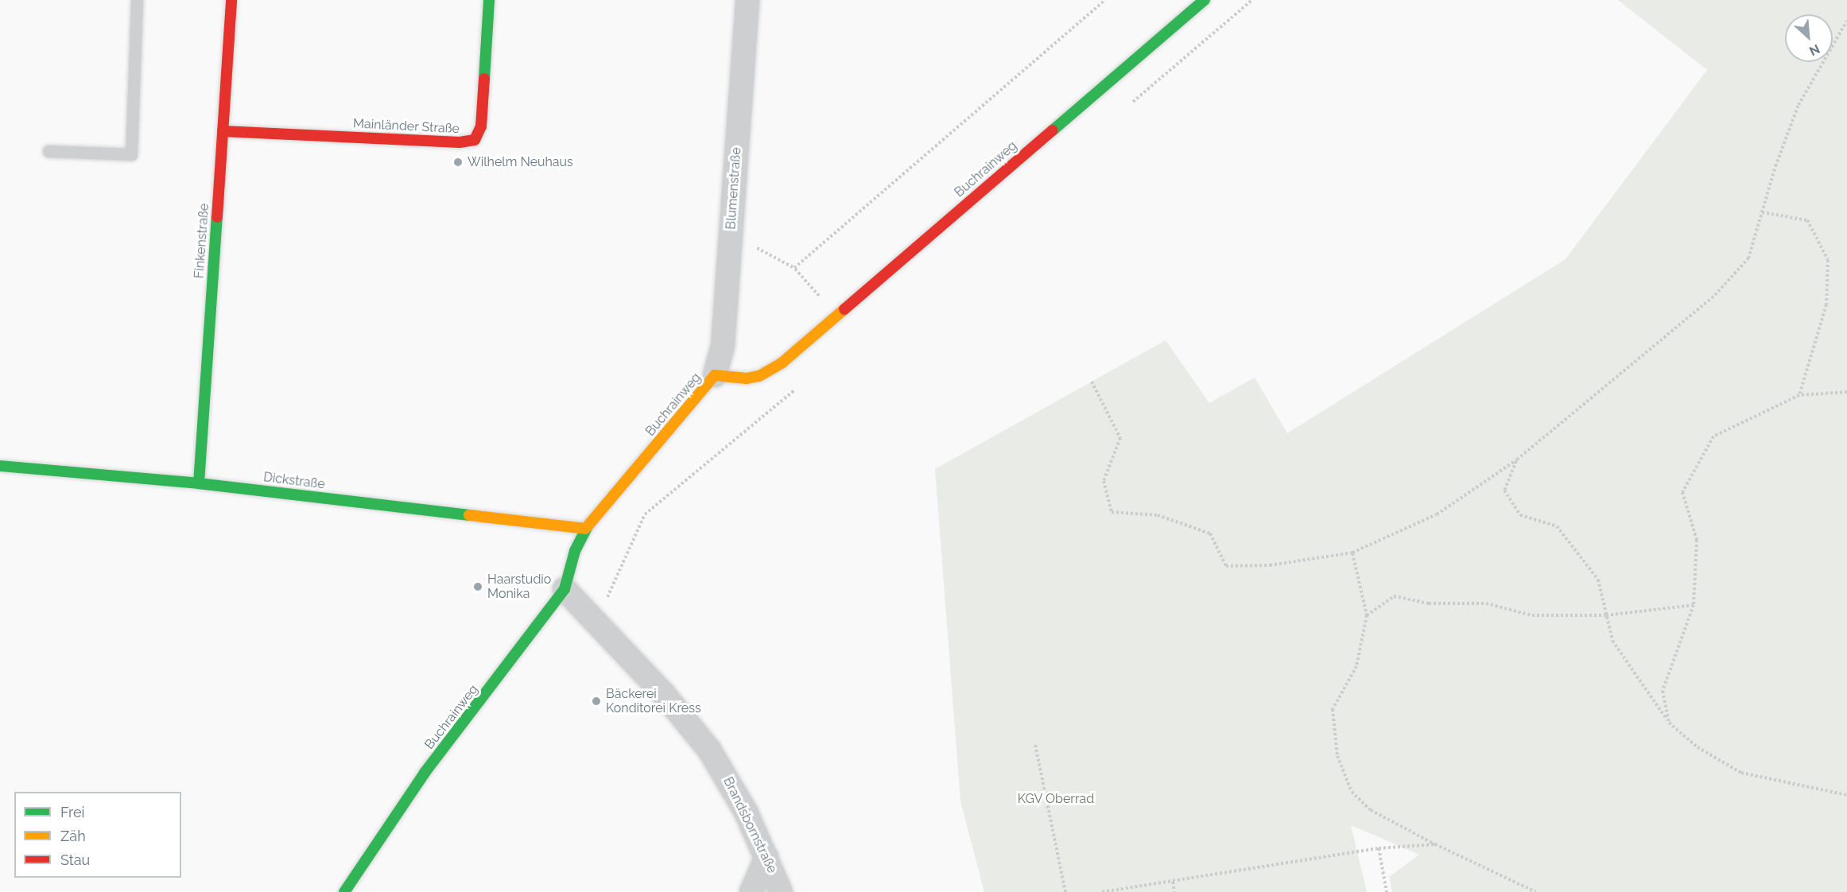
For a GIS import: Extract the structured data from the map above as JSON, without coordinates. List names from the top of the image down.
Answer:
{
  "streets": {
    "street": [
      "Mainländer Straße",
      "Buchrainweg",
      "Blumenstraße",
      "Finkenstraße",
      "Dickstraße",
      "Brandsbornstraße"
    ]
  },
  "crossings": [
    ["Mainländer Straße", "Finkenstraße"],
    ["Buchrainweg", "Blumenstraße"],
    ["Buchrainweg", "Dickstraße"],
    ["Buchrainweg", "Brandsbornstraße"],
    ["Finkenstraße", "Dickstraße"]
  ],
  "parks": ["KGV Oberrad"],
  "places": ["Wilhelm Neuhaus", "Haarstudio Monika", "Bäckerei Konditorei Kress"],
  "legend": ["Frei", "Zäh", "Stau"],
  "north": "bottom right"
}
